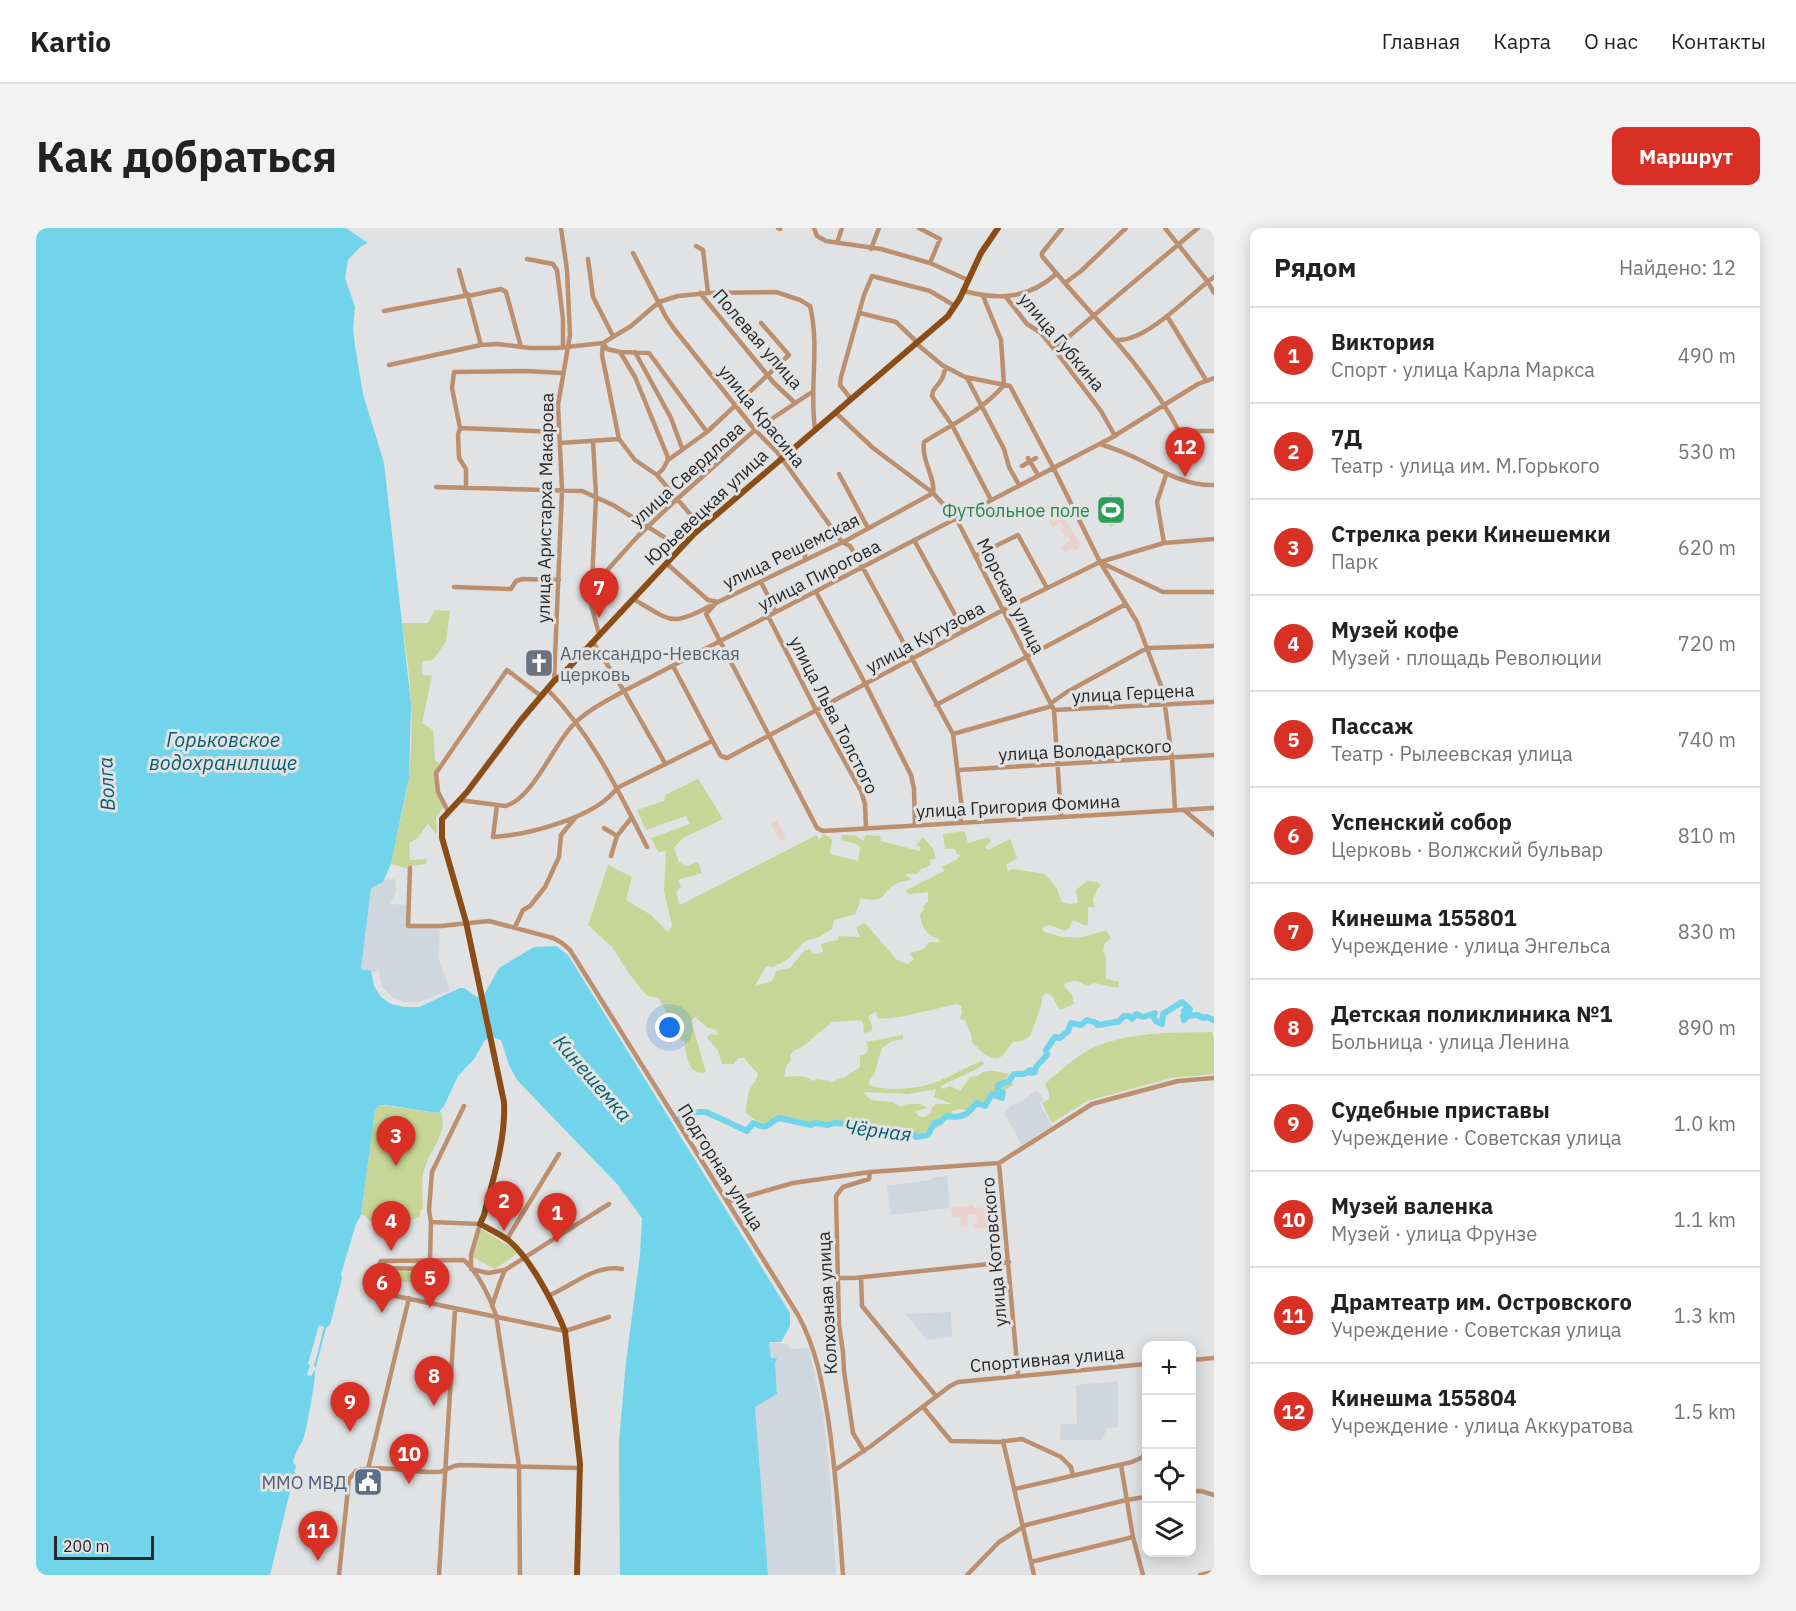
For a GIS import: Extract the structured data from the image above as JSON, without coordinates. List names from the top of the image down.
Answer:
{
  "streets": {
    "main road": ["Юрьевецкая улица"],
    "street": [
      "Полевая улица",
      "улица Губкина",
      "улица Красина",
      "улица Свердлова",
      "улица Аристарха Макарова",
      "улица Решемская",
      "улица Пирогова",
      "Морская улица",
      "улица Кутузова",
      "улица Герцена",
      "улица Льва Толстого",
      "улица Володарского",
      "улица Григория Фомина",
      "Подгорная улица",
      "улица Котовского",
      "Колхозная улица",
      "Спортивная улица"
    ]
  },
  "crossings": [
    ["Полевая улица", "улица Свердлова"],
    ["улица Губкина", "улица Пирогова"],
    ["улица Красина", "улица Свердлова"],
    ["улица Красина", "Юрьевецкая улица"],
    ["улица Красина", "улица Решемская"],
    ["улица Красина", "улица Пирогова"],
    ["улица Красина", "улица Кутузова"],
    ["улица Красина", "улица Герцена"],
    ["улица Красина", "улица Володарского"],
    ["улица Красина", "улица Григория Фомина"],
    ["Юрьевецкая улица", "улица Аристарха Макарова"],
    ["Юрьевецкая улица", "улица Решемская"],
    ["Юрьевецкая улица", "Морская улица"],
    ["улица Решемская", "Морская улица"],
    ["улица Пирогова", "Морская улица"],
    ["улица Пирогова", "улица Льва Толстого"],
    ["Морская улица", "улица Кутузова"],
    ["Морская улица", "улица Герцена"],
    ["Морская улица", "улица Володарского"],
    ["Морская улица", "улица Григория Фомина"],
    ["улица Кутузова", "улица Льва Толстого"],
    ["улица Кутузова", "улица Григория Фомина"],
    ["улица Льва Толстого", "улица Григория Фомина"],
    ["Подгорная улица", "Спортивная улица"],
    ["улица Котовского", "Спортивная улица"],
    ["Колхозная улица", "Спортивная улица"]
  ],
  "water": [
    "Горьковское водохранилище",
    "Волга",
    "Кинешемка",
    "Чёрная"
  ],
  "places": {
    "sports": ["Футбольное поле"],
    "church": ["Александро-Невская церковь"],
    "public building": ["ММО МВД"]
  },
  "scale_bar": "200 m",
  "page": {
    "header": "Kartio",
    "nav": [
      "Главная",
      "Карта",
      "О нас",
      "Контакты"
    ],
    "buttons": "Маршрут",
    "title": "Как добраться",
    "heading": ["Рядом", "Найдено: 12"],
    "list": [
      {
        "mark": "1",
        "name": "Виктория",
        "note": "Спорт · улица Карла Маркса",
        "value": "490 m"
      },
      {
        "mark": "2",
        "name": "7Д",
        "note": "Театр · улица им. М.Горького",
        "value": "530 m"
      },
      {
        "mark": "3",
        "name": "Стрелка реки Кинешемки",
        "note": "Парк",
        "value": "620 m"
      },
      {
        "mark": "4",
        "name": "Музей кофе",
        "note": "Музей · площадь Революции",
        "value": "720 m"
      },
      {
        "mark": "5",
        "name": "Пассаж",
        "note": "Театр · Рылеевская улица",
        "value": "740 m"
      },
      {
        "mark": "6",
        "name": "Успенский собор",
        "note": "Церковь · Волжский бульвар",
        "value": "810 m"
      },
      {
        "mark": "7",
        "name": "Кинешма 155801",
        "note": "Учреждение · улица Энгельса",
        "value": "830 m"
      },
      {
        "mark": "8",
        "name": "Детская поликлиника №1",
        "note": "Больница · улица Ленина",
        "value": "890 m"
      },
      {
        "mark": "9",
        "name": "Судебные приставы",
        "note": "Учреждение · Советская улица",
        "value": "1.0 km"
      },
      {
        "mark": "10",
        "name": "Музей валенка",
        "note": "Музей · улица Фрунзе",
        "value": "1.1 km"
      },
      {
        "mark": "11",
        "name": "Драмтеатр им. Островского",
        "note": "Учреждение · Советская улица",
        "value": "1.3 km"
      },
      {
        "mark": "12",
        "name": "Кинешма 155804",
        "note": "Учреждение · улица Аккуратова",
        "value": "1.5 km"
      }
    ],
    "pins": [
      "12",
      "7",
      "3",
      "2",
      "1",
      "4",
      "5",
      "6",
      "8",
      "9",
      "10",
      "11"
    ],
    "map_buttons": ["+", "−"],
    "scale": "200 m"
  }
}
